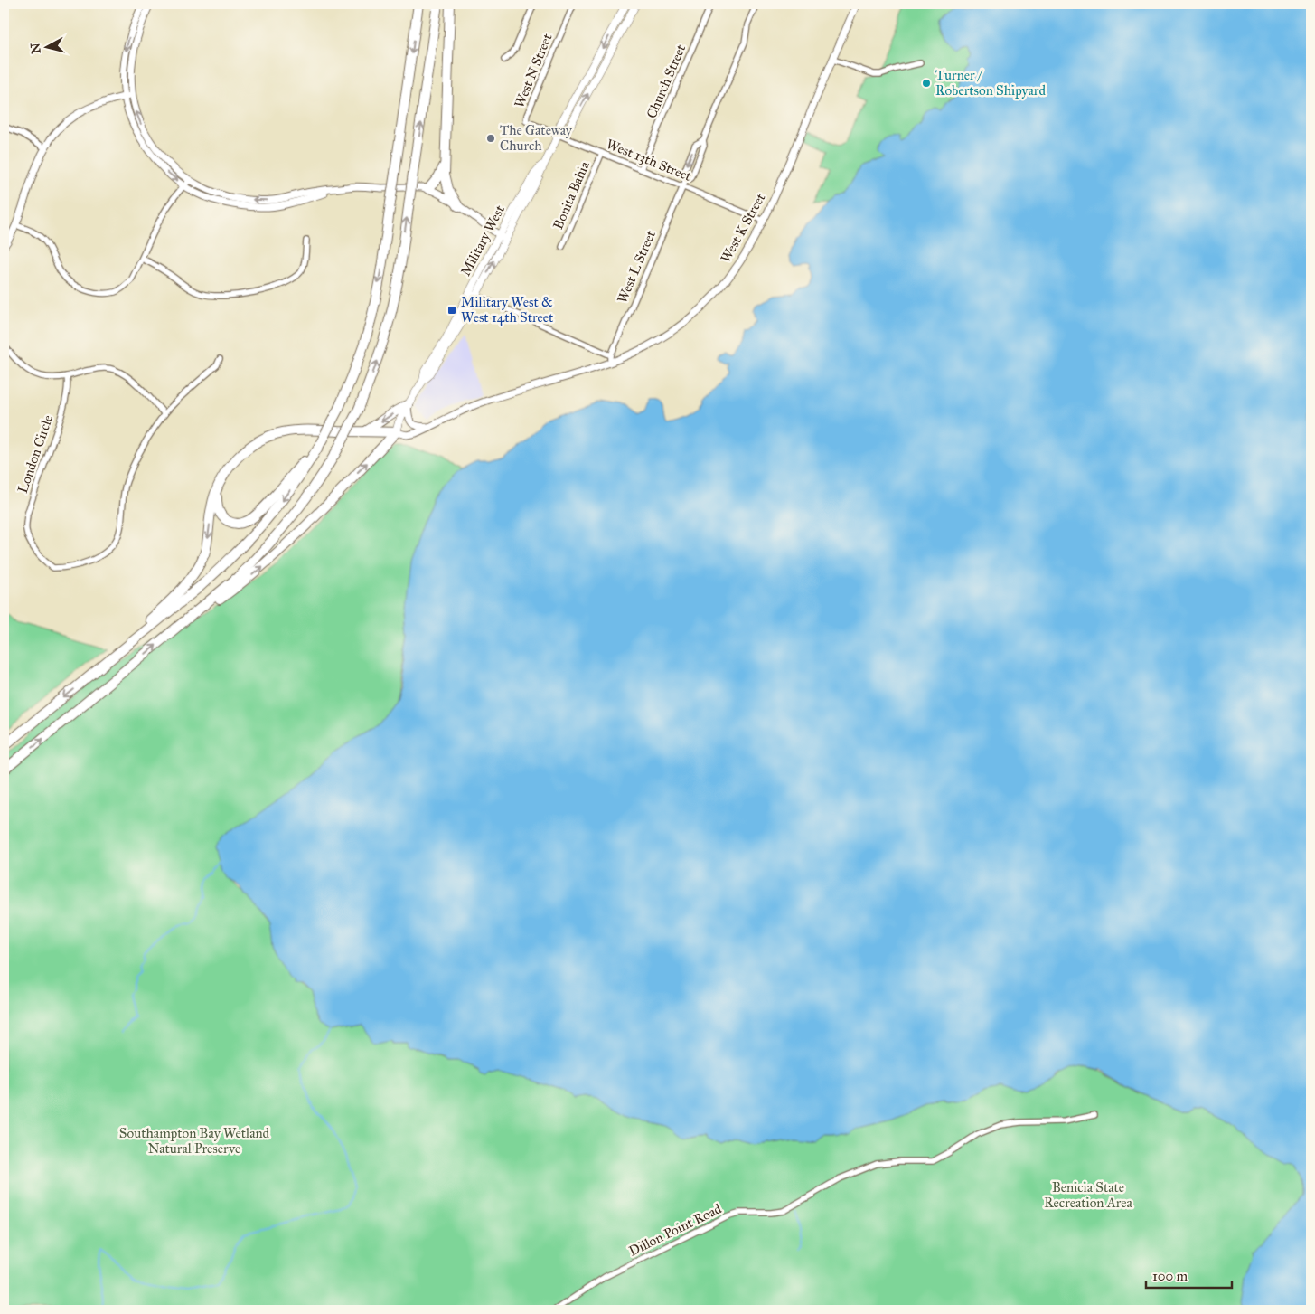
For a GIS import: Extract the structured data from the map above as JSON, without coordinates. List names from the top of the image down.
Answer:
{
  "streets": {
    "main road": ["Military West"],
    "street": [
      "West N Street",
      "Church Street",
      "West 13th Street",
      "Bonita Bahia",
      "West K Street",
      "West L Street",
      "London Circle",
      "Dillon Point Road"
    ]
  },
  "crossings": [
    ["West N Street", "West 13th Street"],
    ["Church Street", "West 13th Street"],
    ["West 13th Street", "Bonita Bahia"],
    ["West 13th Street", "West K Street"],
    ["West 13th Street", "Military West"],
    ["West 13th Street", "West L Street"],
    ["West K Street", "Military West"],
    ["West K Street", "West L Street"]
  ],
  "parks": ["Southampton Bay Wetland Natural Preserve", "Benicia State Recreation Area"],
  "places": {
    "other": ["Turner / Robertson Shipyard", "The Gateway Church"],
    "transit": ["Military West & West 14th Street"]
  },
  "scale_bar": "100 m",
  "north": "left"
}
